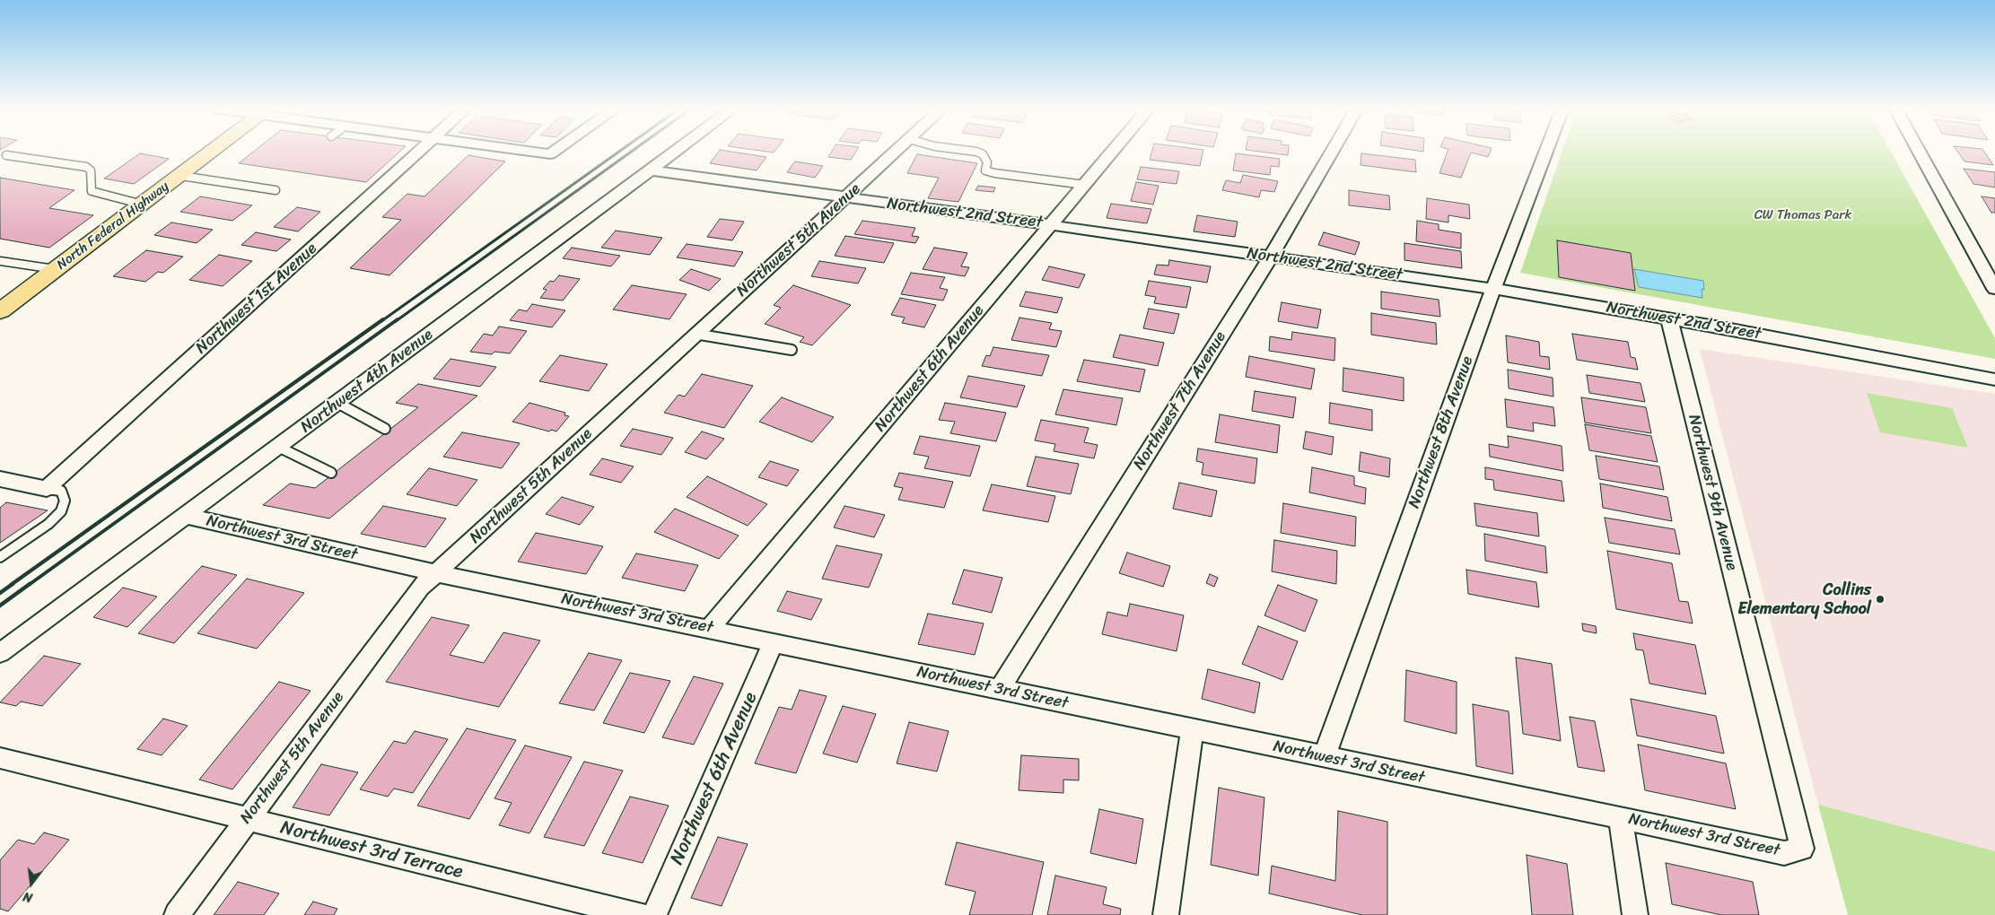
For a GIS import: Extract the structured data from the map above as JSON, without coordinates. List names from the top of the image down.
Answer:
{
  "streets": {
    "main road": ["North Federal Highway"],
    "street": [
      "Northwest 2nd Street",
      "Northwest 5th Avenue",
      "Northwest 1st Avenue",
      "Northwest 6th Avenue",
      "Northwest 4th Avenue",
      "Northwest 7th Avenue",
      "Northwest 8th Avenue",
      "Northwest 9th Avenue",
      "Northwest 3rd Street",
      "Northwest 3rd Terrace"
    ]
  },
  "crossings": [
    ["Northwest 2nd Street", "Northwest 5th Avenue"],
    ["Northwest 2nd Street", "Northwest 6th Avenue"],
    ["Northwest 2nd Street", "Northwest 4th Avenue"],
    ["Northwest 2nd Street", "Northwest 7th Avenue"],
    ["Northwest 2nd Street", "Northwest 8th Avenue"],
    ["Northwest 2nd Street", "Northwest 9th Avenue"],
    ["Northwest 5th Avenue", "Northwest 3rd Street"],
    ["Northwest 5th Avenue", "Northwest 3rd Terrace"],
    ["Northwest 6th Avenue", "Northwest 3rd Street"],
    ["Northwest 4th Avenue", "Northwest 3rd Street"],
    ["Northwest 7th Avenue", "Northwest 3rd Street"],
    ["Northwest 8th Avenue", "Northwest 3rd Street"],
    ["Northwest 9th Avenue", "Northwest 3rd Street"]
  ],
  "parks": ["CW Thomas Park"],
  "places": ["Collins Elementary School"],
  "north": "bottom"
}
